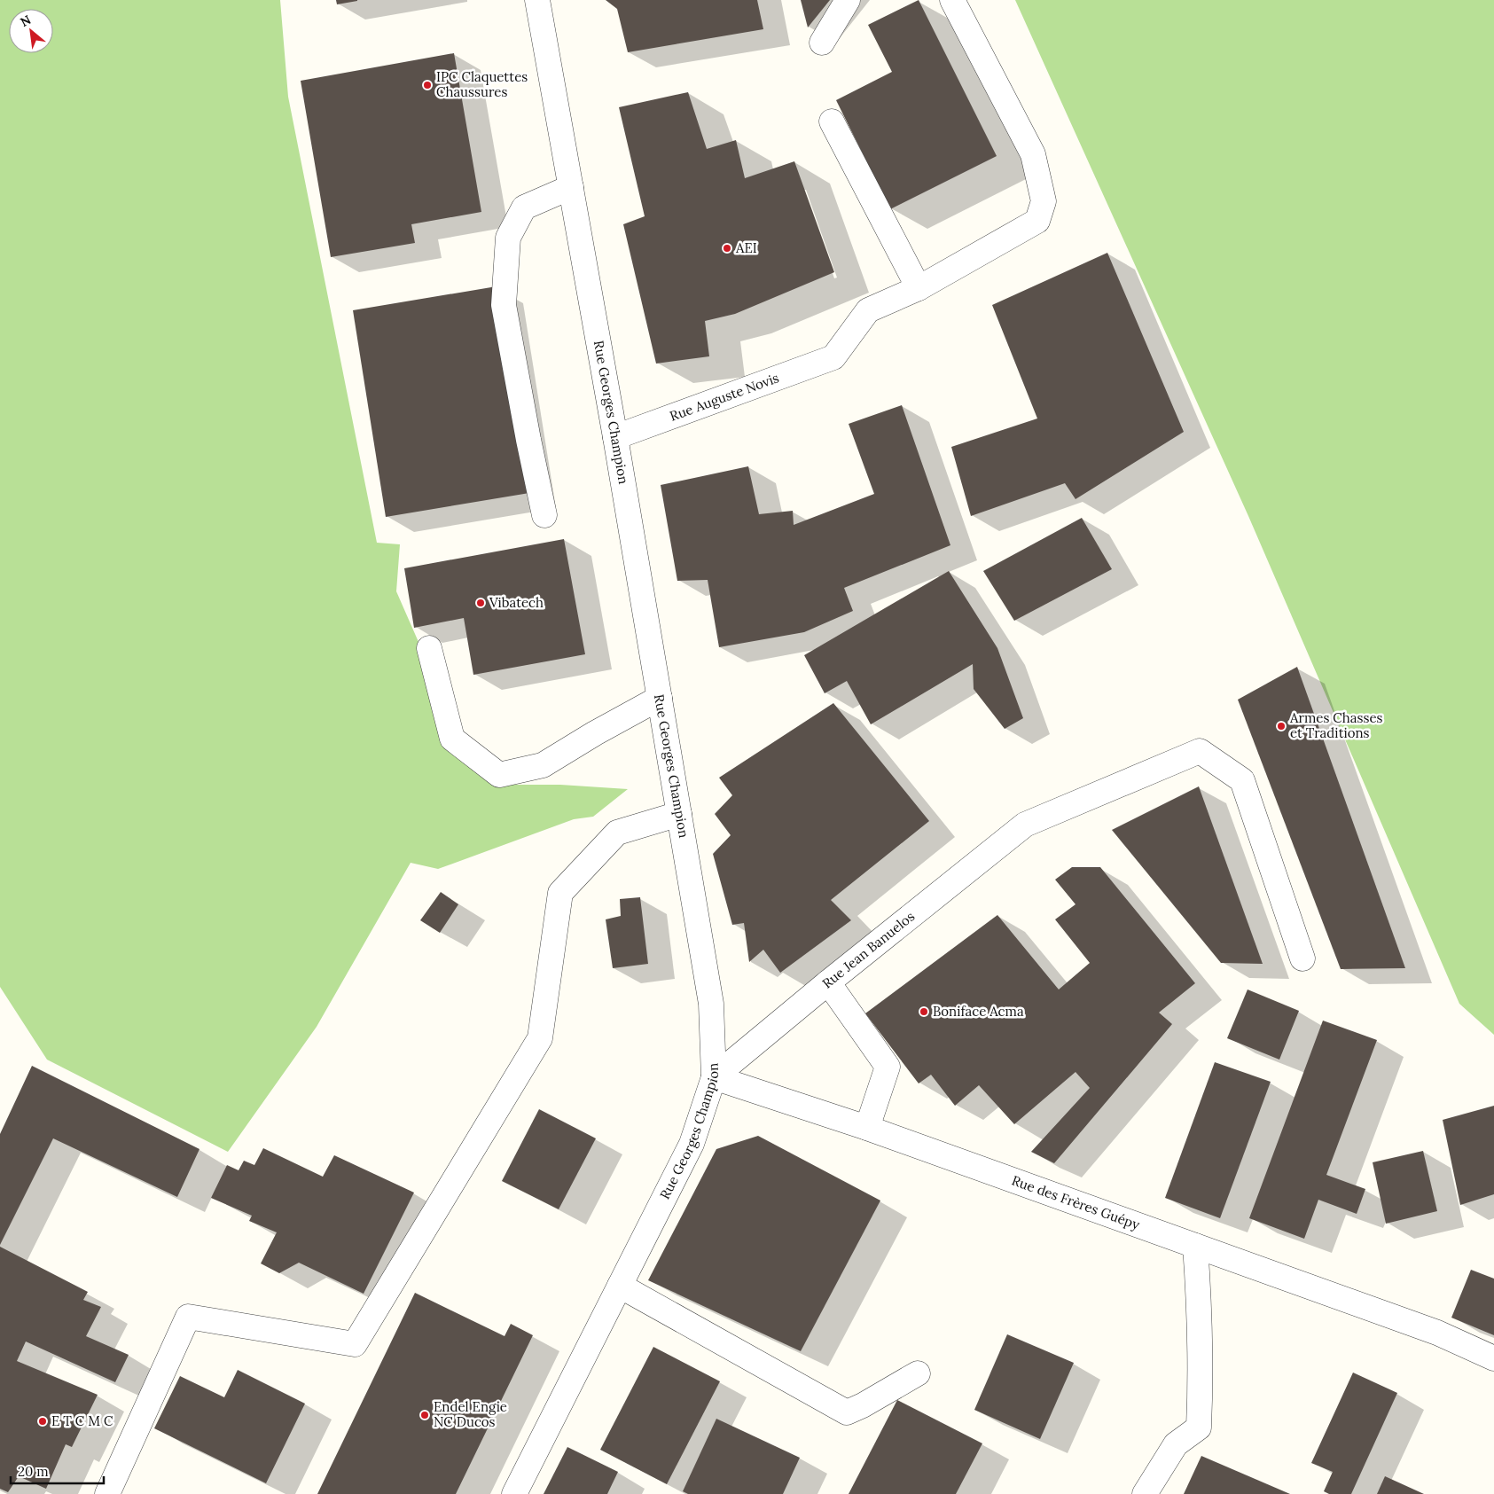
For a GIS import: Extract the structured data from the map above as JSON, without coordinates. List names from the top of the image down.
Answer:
{
  "streets": {
    "street": [
      "Rue Auguste Novis",
      "Rue Georges Champion",
      "Rue Jean Banuelos",
      "Rue des Frères Guépy"
    ]
  },
  "crossings": [
    ["Rue Auguste Novis", "Rue Georges Champion"],
    ["Rue Georges Champion", "Rue Jean Banuelos"],
    ["Rue Georges Champion", "Rue des Frères Guépy"],
    ["Rue Jean Banuelos", "Rue des Frères Guépy"]
  ],
  "places": [
    "IPC Claquettes Chaussures",
    "AEI",
    "Vibatech",
    "Armes Chasses et Traditions",
    "Boniface Acma",
    "Endel Engie NC Ducos",
    "E T C M C"
  ],
  "scale_bar": "20 m",
  "north": "top left"
}
